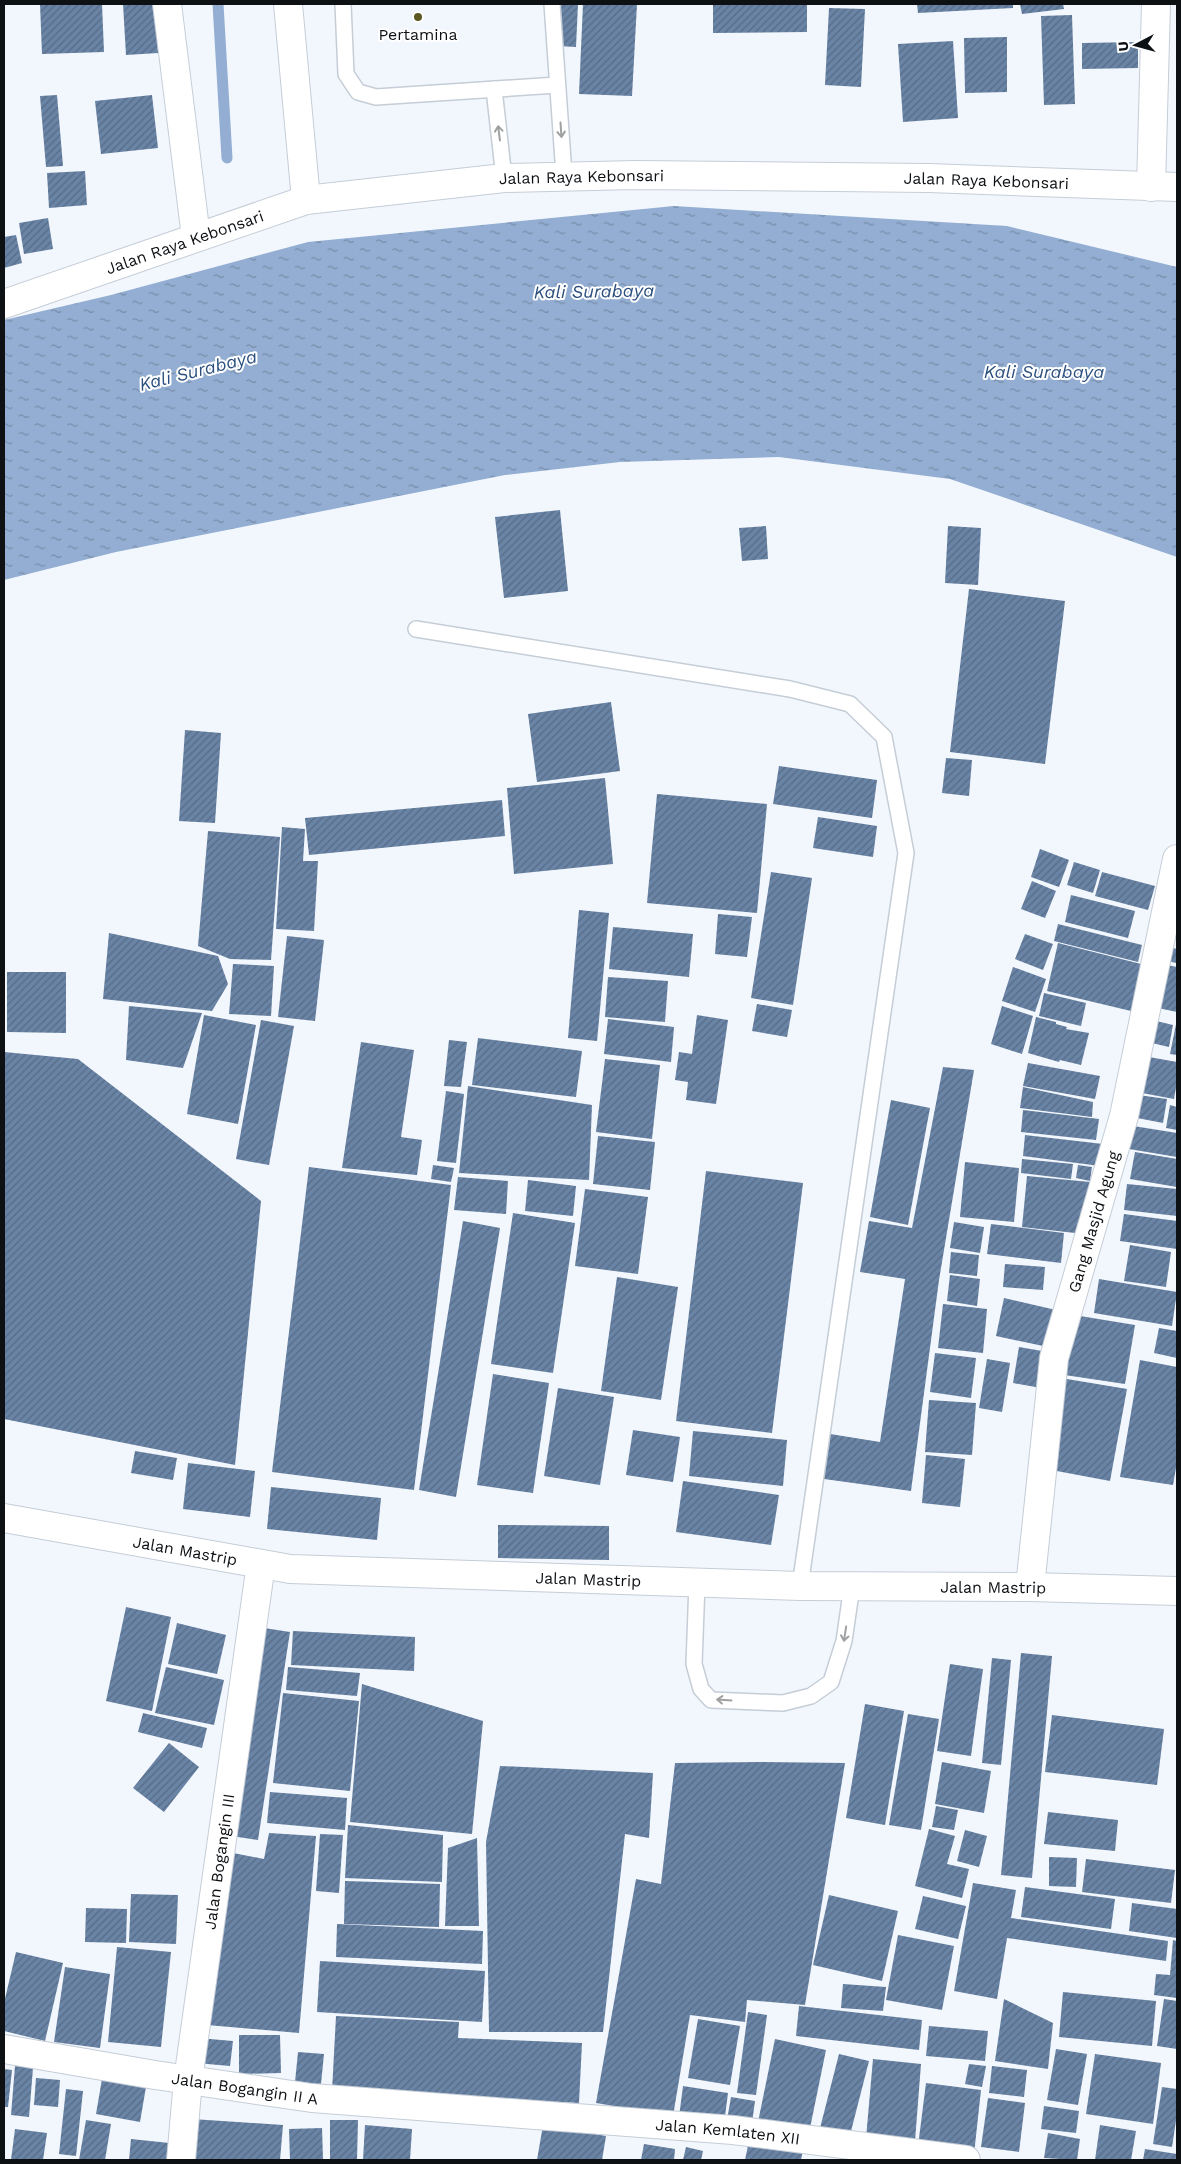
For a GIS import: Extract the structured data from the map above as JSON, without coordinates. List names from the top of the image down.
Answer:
{
  "streets": {
    "street": [
      "Jalan Raya Kebonsari",
      "Gang Masjid Agung",
      "Jalan Mastrip",
      "Jalan Bogangin III",
      "Jalan Bogangin II A",
      "Jalan Kemlaten XII"
    ]
  },
  "crossings": [
    ["Gang Masjid Agung", "Jalan Mastrip"],
    ["Jalan Mastrip", "Jalan Bogangin III"],
    ["Jalan Bogangin III", "Jalan Bogangin II A"],
    ["Jalan Bogangin II A", "Jalan Kemlaten XII"]
  ],
  "water": ["Kali Surabaya"],
  "places": ["Pertamina"],
  "north": "left"
}
